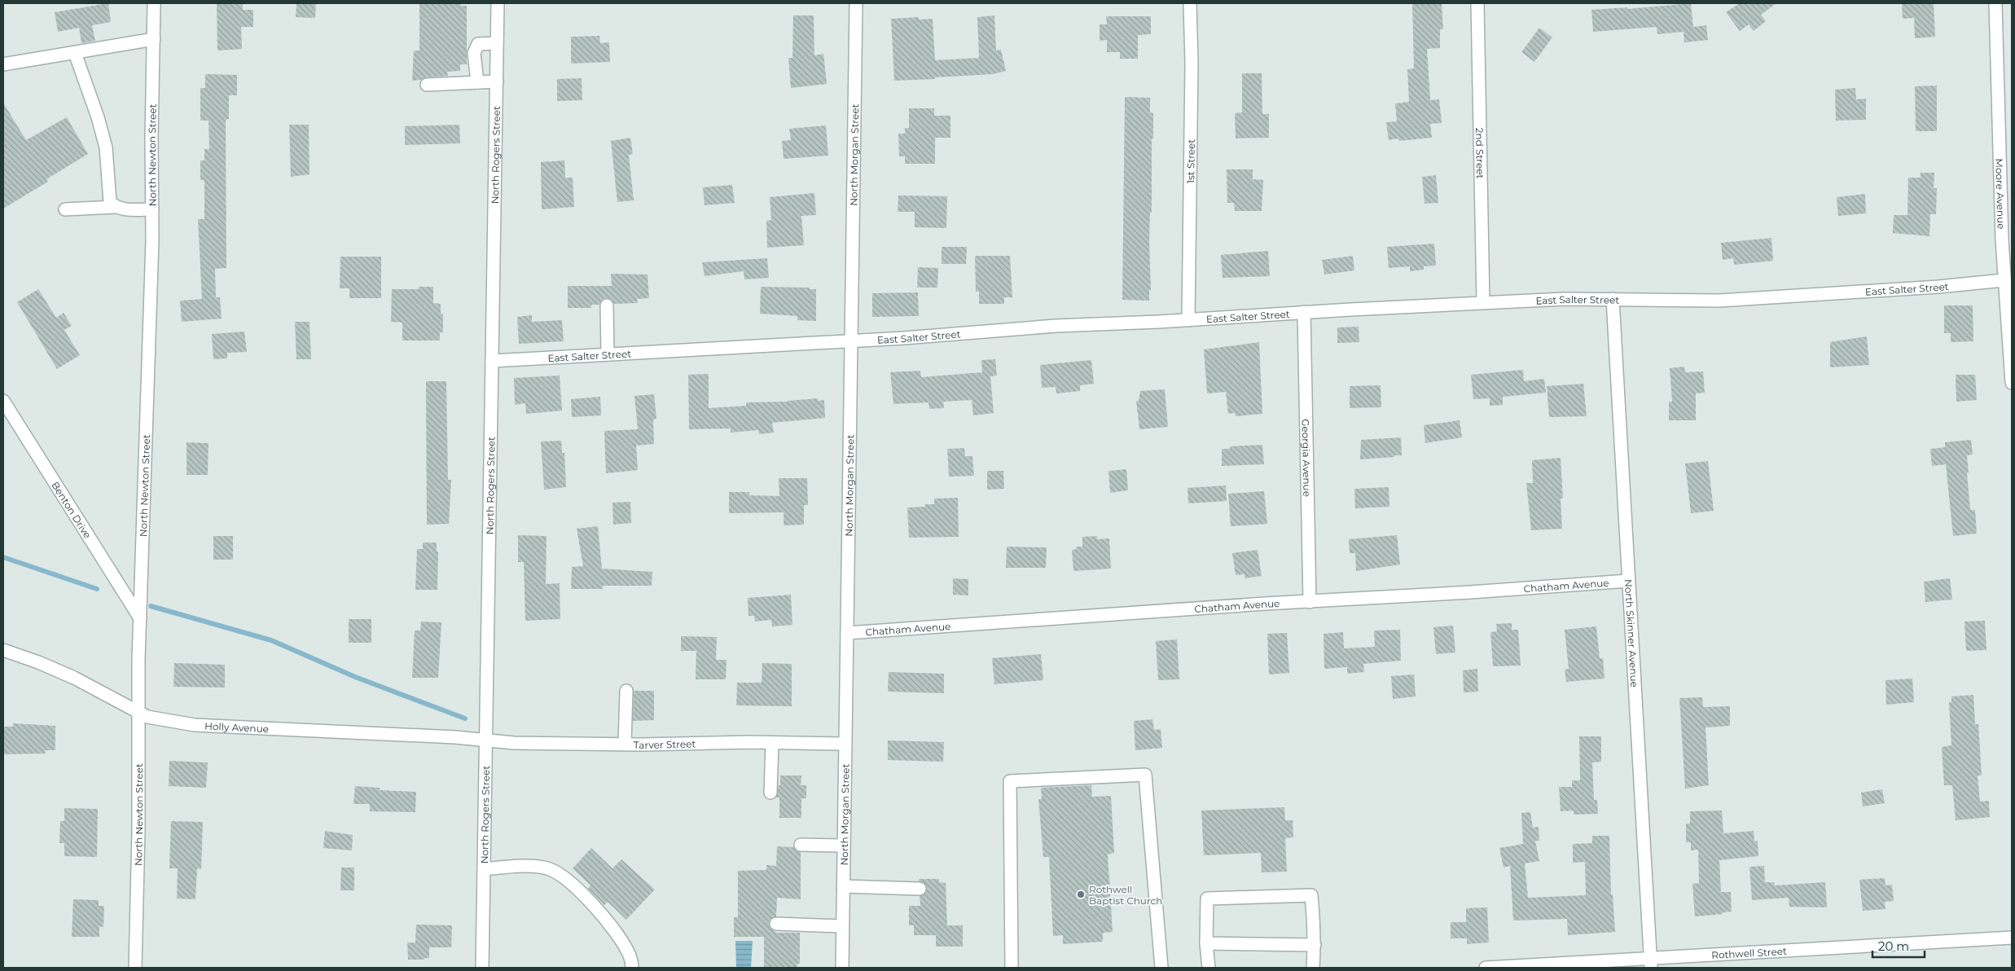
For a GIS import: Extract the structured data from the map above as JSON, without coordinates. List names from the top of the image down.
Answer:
{
  "streets": {
    "street": [
      "2nd Street",
      "North Newton Street",
      "North Rogers Street",
      "North Morgan Street",
      "1st Street",
      "Moore Avenue",
      "East Salter Street",
      "Georgia Avenue",
      "Benton Drive",
      "Chatham Avenue",
      "North Skinner Avenue",
      "Holly Avenue",
      "Tarver Street",
      "Rothwell Street"
    ]
  },
  "crossings": [
    ["2nd Street", "East Salter Street"],
    ["North Newton Street", "Benton Drive"],
    ["North Newton Street", "Holly Avenue"],
    ["North Rogers Street", "East Salter Street"],
    ["North Rogers Street", "Holly Avenue"],
    ["North Rogers Street", "Tarver Street"],
    ["North Morgan Street", "East Salter Street"],
    ["North Morgan Street", "Chatham Avenue"],
    ["North Morgan Street", "Tarver Street"],
    ["1st Street", "East Salter Street"],
    ["Moore Avenue", "East Salter Street"],
    ["East Salter Street", "Georgia Avenue"],
    ["East Salter Street", "North Skinner Avenue"],
    ["Georgia Avenue", "Chatham Avenue"],
    ["Chatham Avenue", "North Skinner Avenue"],
    ["North Skinner Avenue", "Rothwell Street"],
    ["Holly Avenue", "Tarver Street"]
  ],
  "places": ["Rothwell Baptist Church"],
  "scale_bar": "20 m"
}
